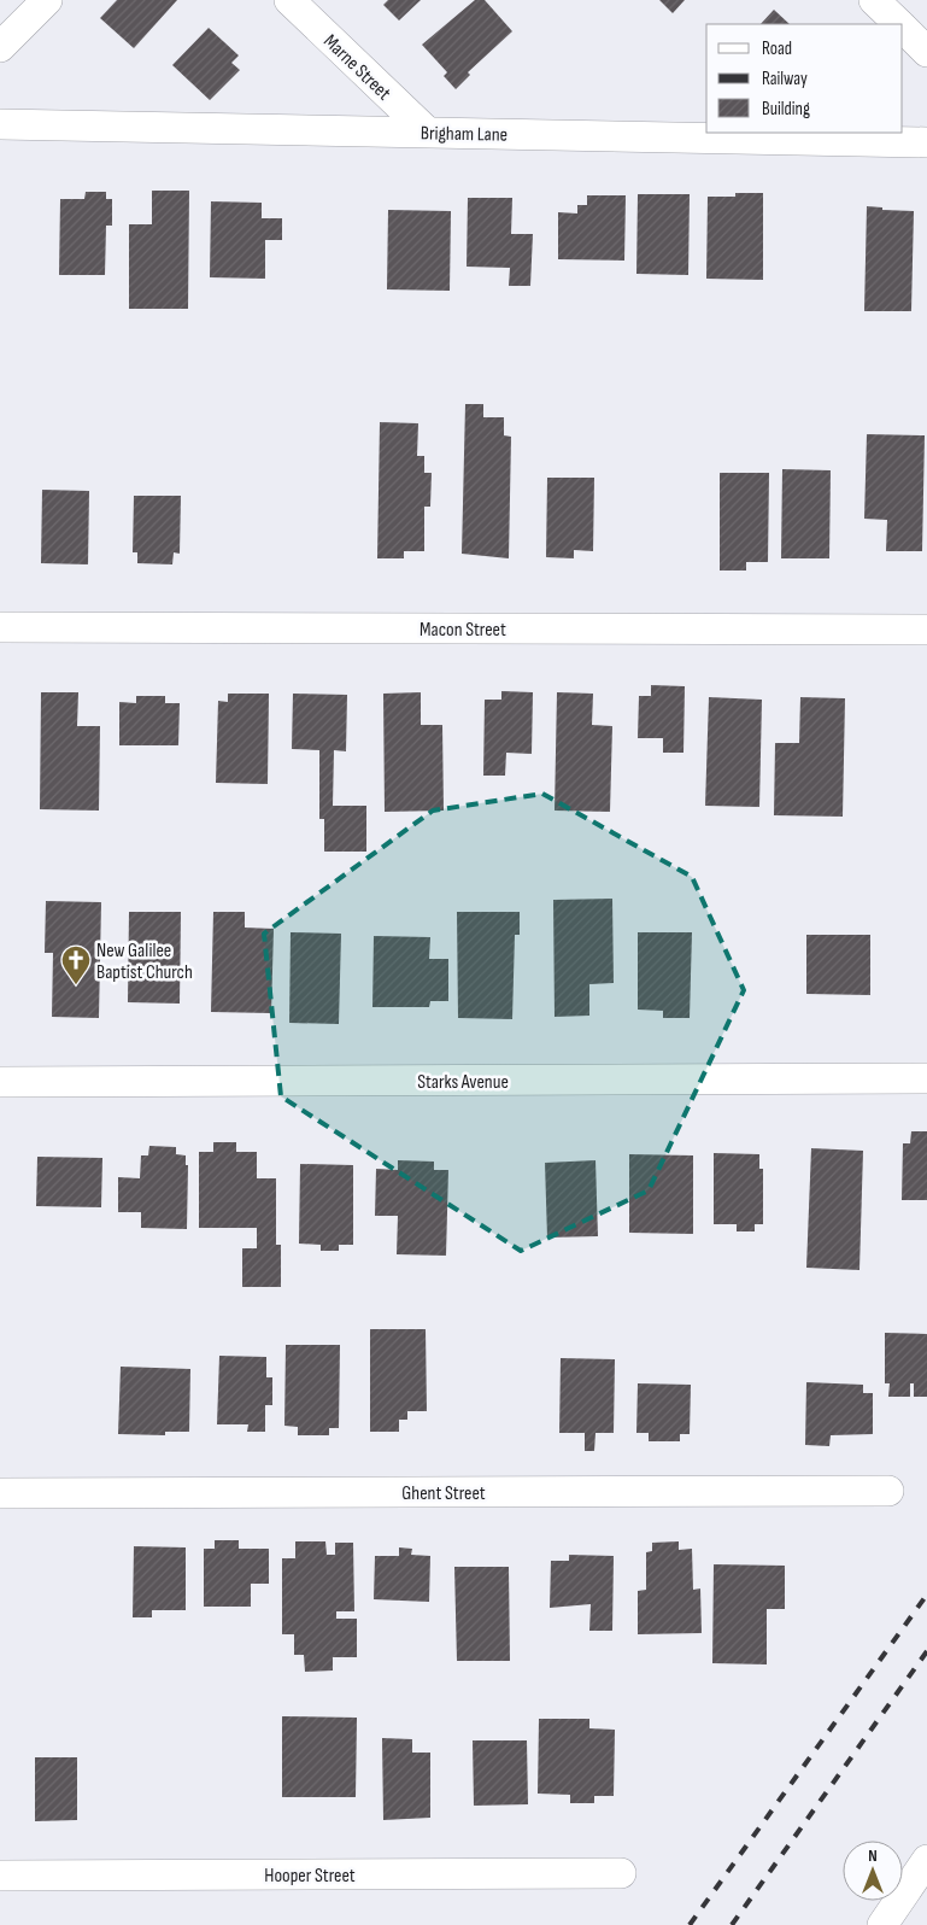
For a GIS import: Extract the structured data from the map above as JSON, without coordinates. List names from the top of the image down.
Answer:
{
  "streets": {
    "street": [
      "Marne Street",
      "Brigham Lane",
      "Macon Street",
      "Starks Avenue",
      "Ghent Street",
      "Hooper Street"
    ]
  },
  "crossings": [
    ["Marne Street", "Brigham Lane"]
  ],
  "places": {
    "church": ["New Galilee Baptist Church"]
  },
  "legend": ["Road", "Railway", "Building"],
  "north": "top"
}
